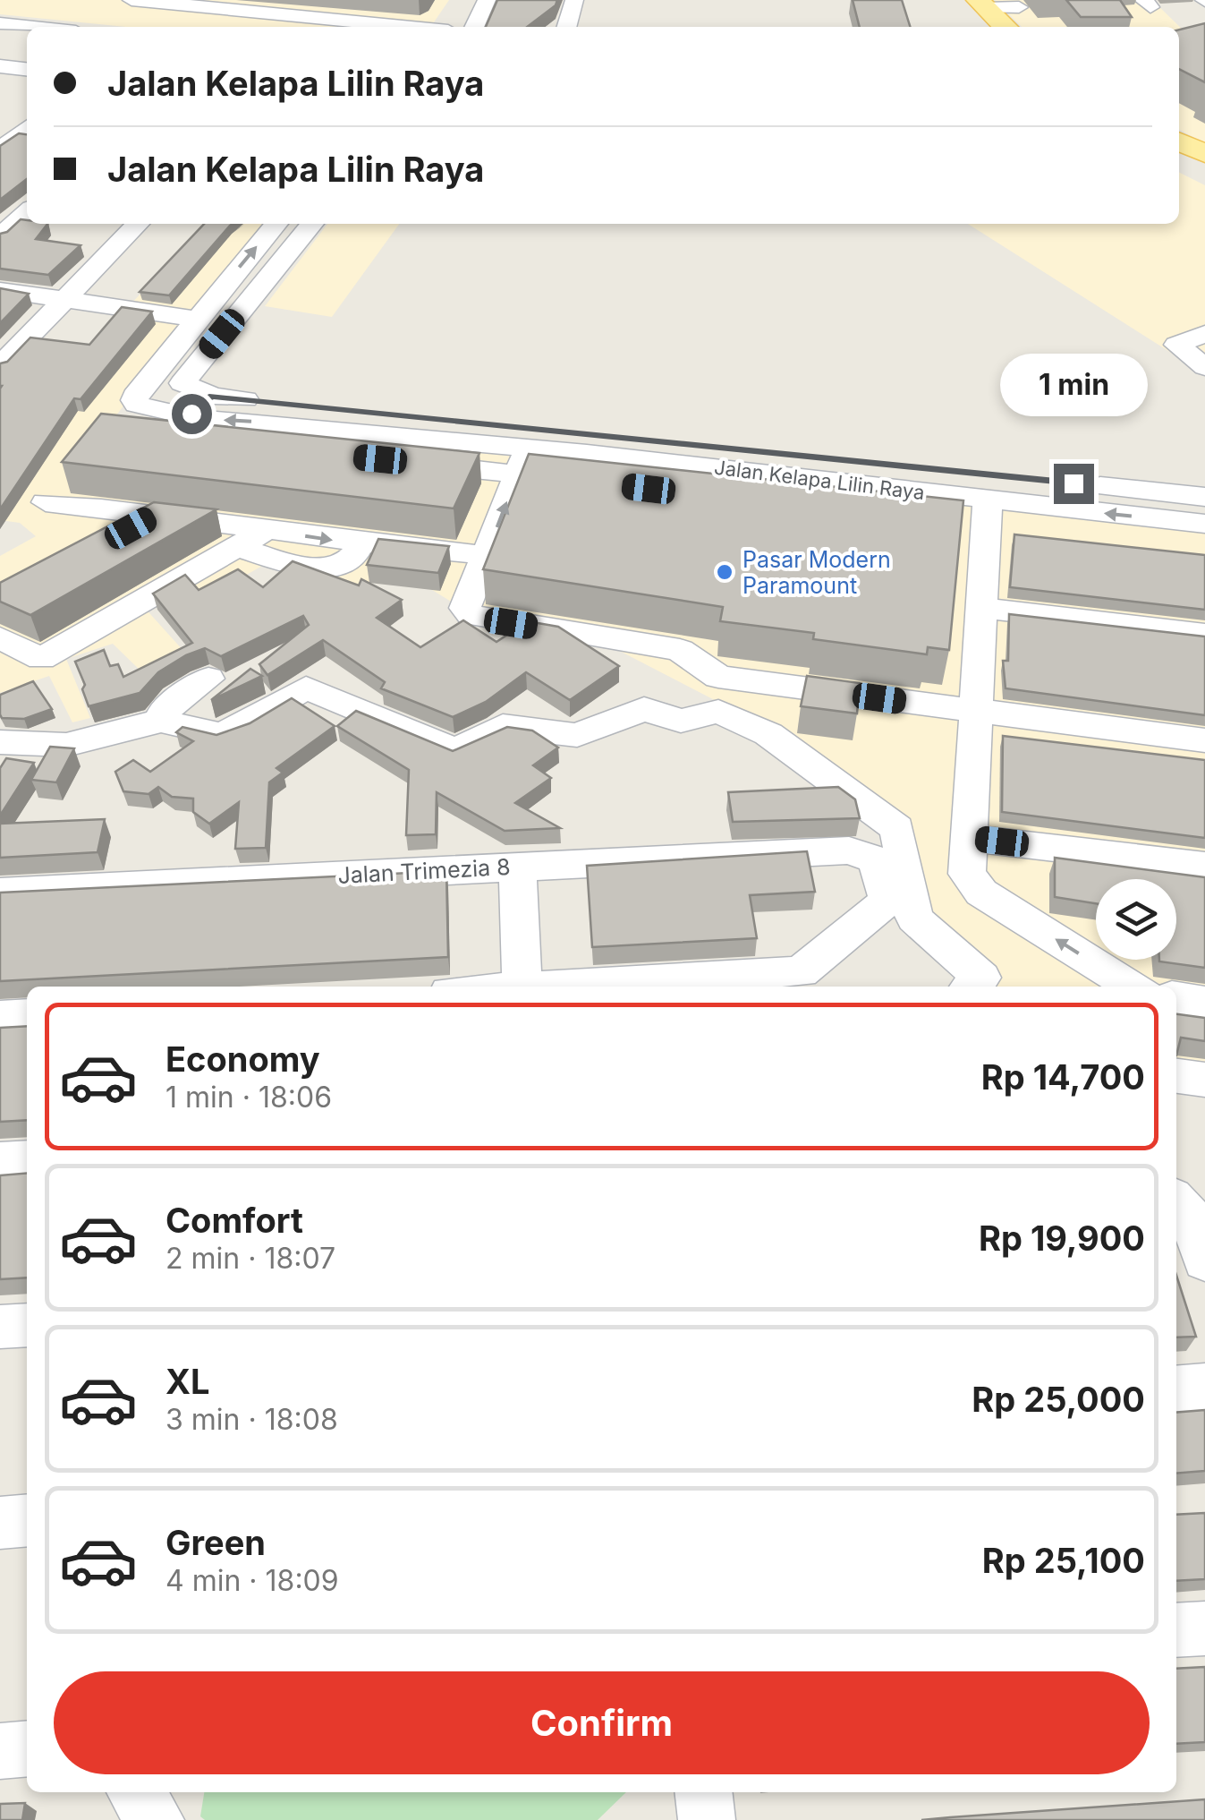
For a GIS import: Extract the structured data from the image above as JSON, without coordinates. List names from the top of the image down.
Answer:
{
  "streets": {
    "street": ["Jalan Kelapa Lilin Raya", "Jalan Trimezia 8"]
  },
  "places": ["Pasar Modern Paramount"],
  "page": {
    "banner": ["Jalan Kelapa Lilin Raya", "Jalan Kelapa Lilin Raya"],
    "bubble": "1 min",
    "list": [
      {
        "name": "Economy",
        "note": "1 min · 18:06",
        "value": "Rp 14,700"
      },
      {
        "name": "Comfort",
        "note": "2 min · 18:07",
        "value": "Rp 19,900"
      },
      {
        "name": "XL",
        "note": "3 min · 18:08",
        "value": "Rp 25,000"
      },
      {
        "name": "Green",
        "note": "4 min · 18:09",
        "value": "Rp 25,100"
      }
    ],
    "buttons": "Confirm"
  }
}
